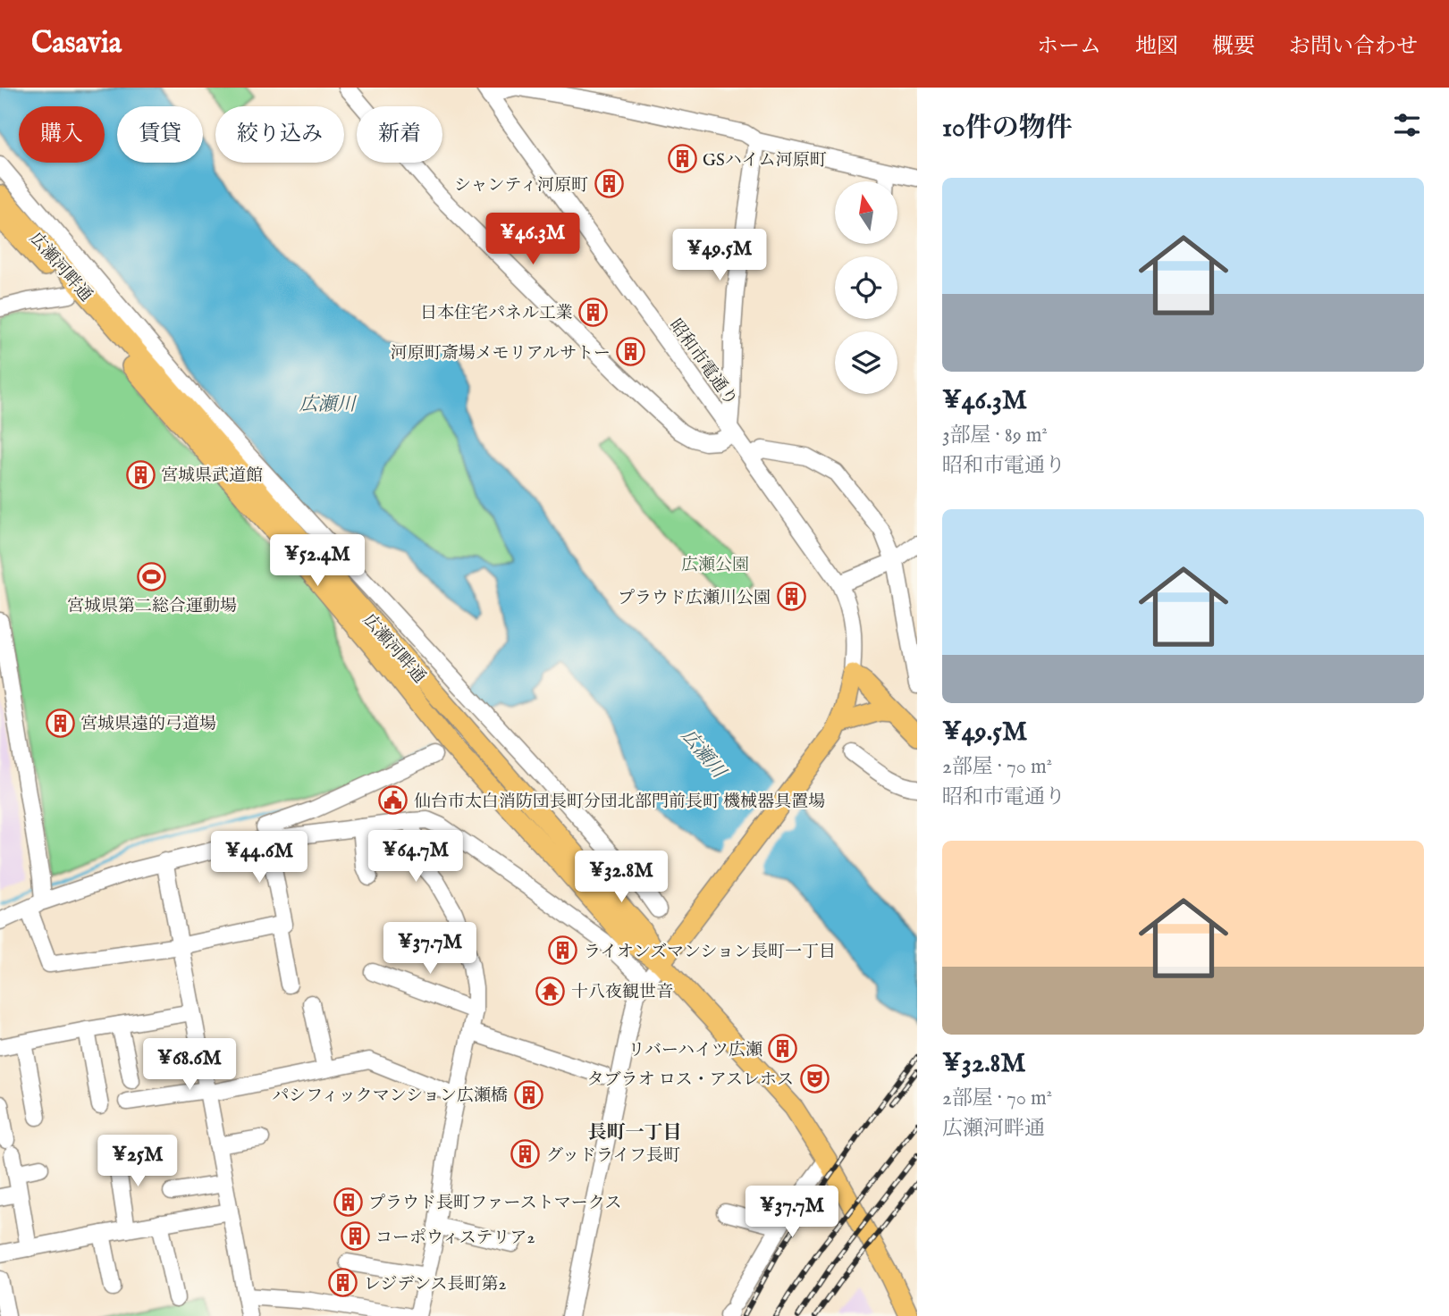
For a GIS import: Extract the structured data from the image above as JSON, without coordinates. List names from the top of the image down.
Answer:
{
  "streets": {
    "main road": ["広瀬河畔通"],
    "street": ["昭和市電通り"]
  },
  "districts": ["長町一丁目"],
  "water": ["広瀬川"],
  "parks": ["広瀬公園"],
  "places": {
    "building": [
      "GSハイム河原町",
      "シャンティ河原町",
      "日本住宅パネル工業",
      "河原町斎場メモリアルサトー",
      "宮城県武道館",
      "プラウド広瀬川公園",
      "宮城県遠的弓道場",
      "ライオンズマンション長町一丁目",
      "リバーハイツ広瀬",
      "パシフィックマンション広瀬橋",
      "グッドライフ長町",
      "プラウド長町ファーストマークス",
      "コーポウィステリア2",
      "レジデンス長町第2"
    ],
    "sports": ["宮城県第二総合運動場"],
    "public building": ["仙台市太白消防団長町分団北部門前長町 機械器具置場"],
    "temple": ["十八夜観世音"],
    "theatre": ["タブラオ ロス・アスレホス"]
  },
  "north": "top",
  "page": {
    "header": "Casavia",
    "nav": [
      "ホーム",
      "地図",
      "概要",
      "お問い合わせ"
    ],
    "heading": "10件の物件",
    "chip": [
      "購入",
      "賃貸",
      "絞り込み",
      "新着"
    ],
    "list": [
      {
        "name": "¥46.3M",
        "note": "3部屋 · 89 m² · 昭和市電通り"
      },
      {
        "name": "¥49.5M",
        "note": "2部屋 · 70 m² · 昭和市電通り"
      },
      {
        "name": "¥32.8M",
        "note": "2部屋 · 70 m² · 広瀬河畔通"
      }
    ],
    "price": [
      "¥46.3M",
      "¥49.5M",
      "¥52.4M",
      "¥64.7M",
      "¥44.6M",
      "¥32.8M",
      "¥37.7M",
      "¥68.6M",
      "¥25M",
      "¥37.7M"
    ]
  }
}
